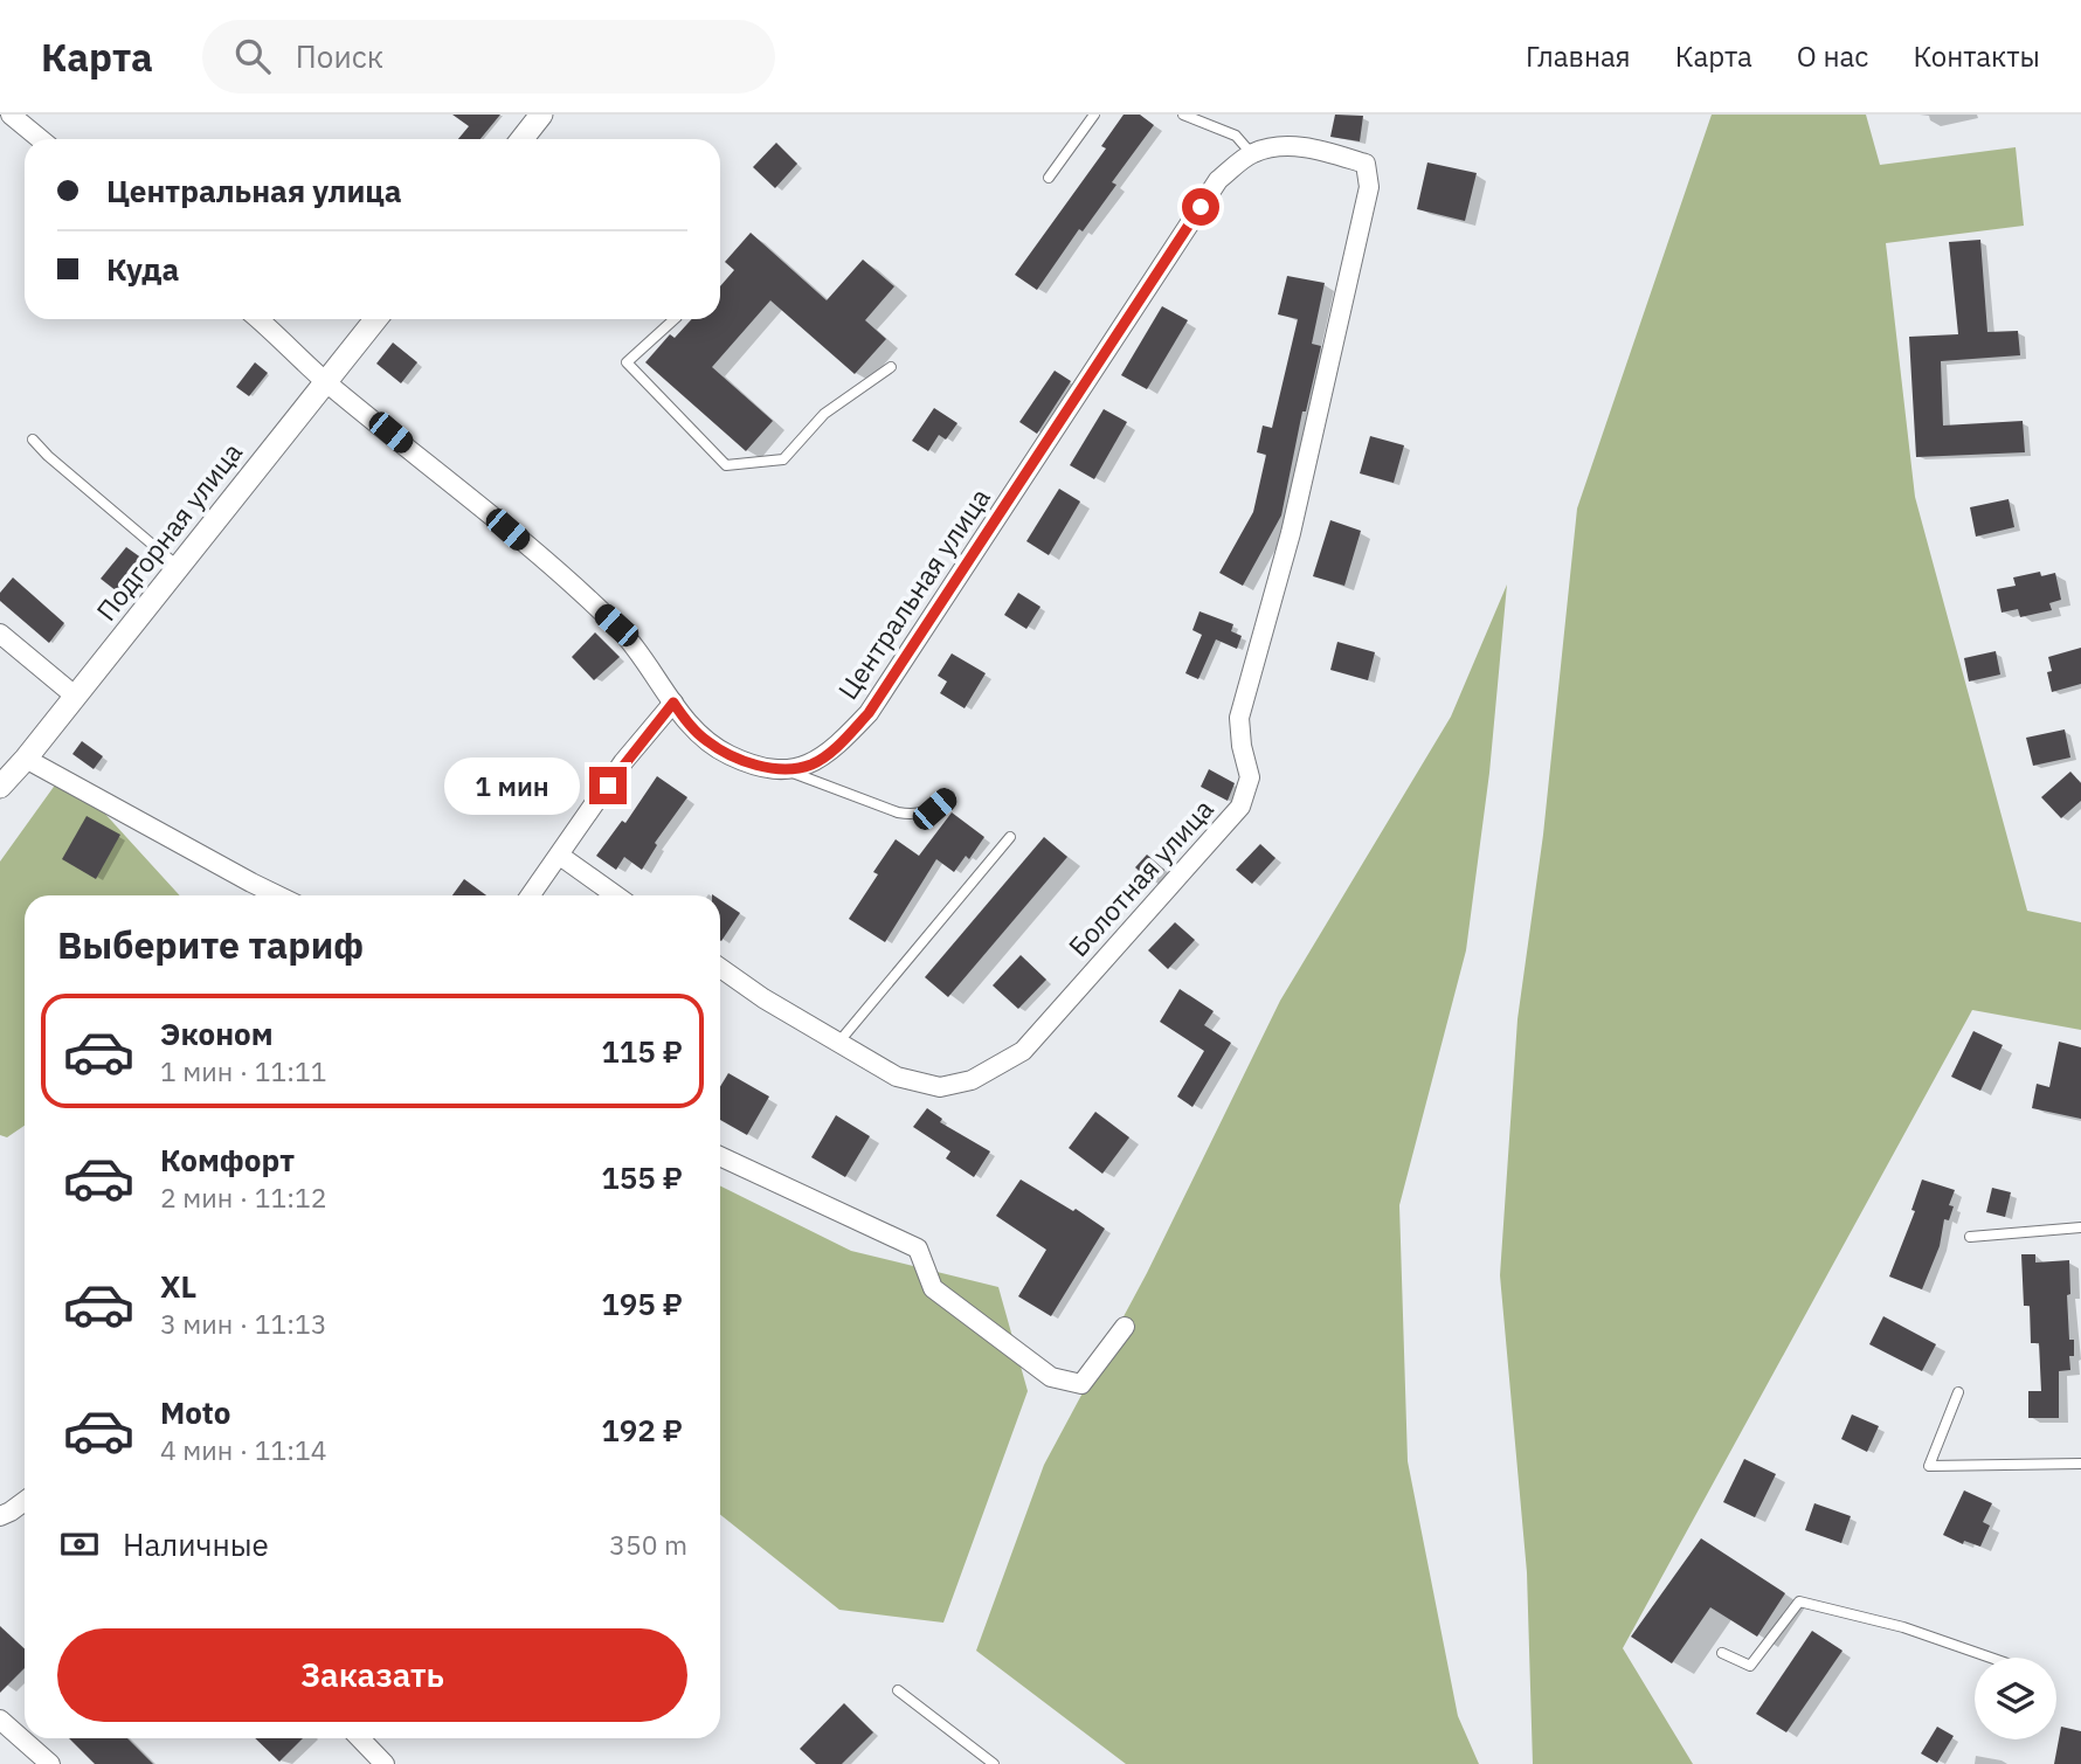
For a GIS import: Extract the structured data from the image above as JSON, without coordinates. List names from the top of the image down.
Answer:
{
  "streets": {
    "street": ["Подгорная улица", "Центральная улица", "Болотная улица"]
  },
  "crossings": [
    ["Подгорная улица", "Центральная улица"],
    ["Центральная улица", "Болотная улица"]
  ],
  "page": {
    "header": "Карта",
    "search": "Поиск",
    "nav": [
      "Главная",
      "Карта",
      "О нас",
      "Контакты"
    ],
    "banner": ["Центральная улица", "Куда"],
    "bubble": "1 мин",
    "heading": "Выберите тариф",
    "list": [
      {
        "name": "Эконом",
        "note": "1 мин · 11:11",
        "value": "115 ₽"
      },
      {
        "name": "Комфорт",
        "note": "2 мин · 11:12",
        "value": "155 ₽"
      },
      {
        "name": "XL",
        "note": "3 мин · 11:13",
        "value": "195 ₽"
      },
      {
        "name": "Moto",
        "note": "4 мин · 11:14",
        "value": "192 ₽"
      }
    ],
    "pay": ["Наличные", "350 m"],
    "buttons": "Заказать"
  }
}
